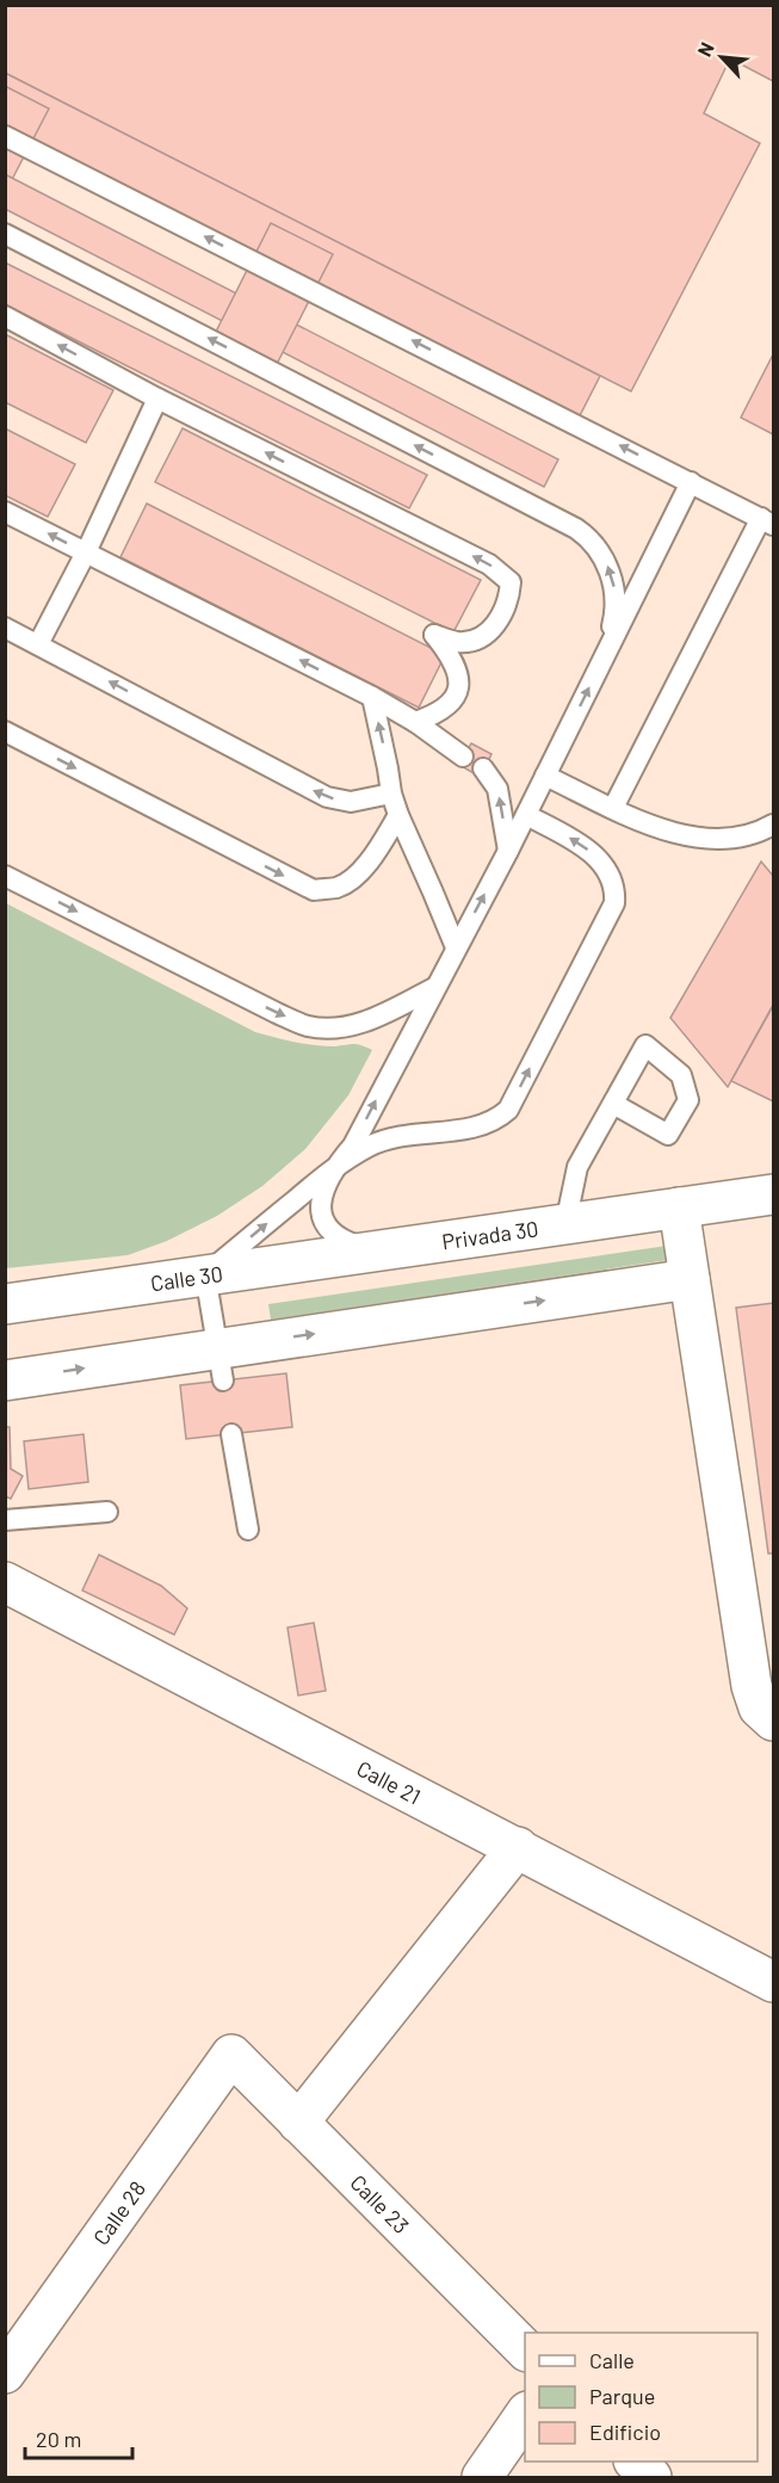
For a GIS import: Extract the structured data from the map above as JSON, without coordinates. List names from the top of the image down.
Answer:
{
  "streets": {
    "street": [
      "Privada 30",
      "Calle 30",
      "Calle 21",
      "Calle 23",
      "Calle 28"
    ]
  },
  "crossings": [
    ["Privada 30", "Calle 30"],
    ["Calle 23", "Calle 28"]
  ],
  "one_way": ["Calle 30"],
  "legend": ["Calle", "Parque", "Edificio"],
  "scale_bar": "20 m",
  "north": "top left"
}
